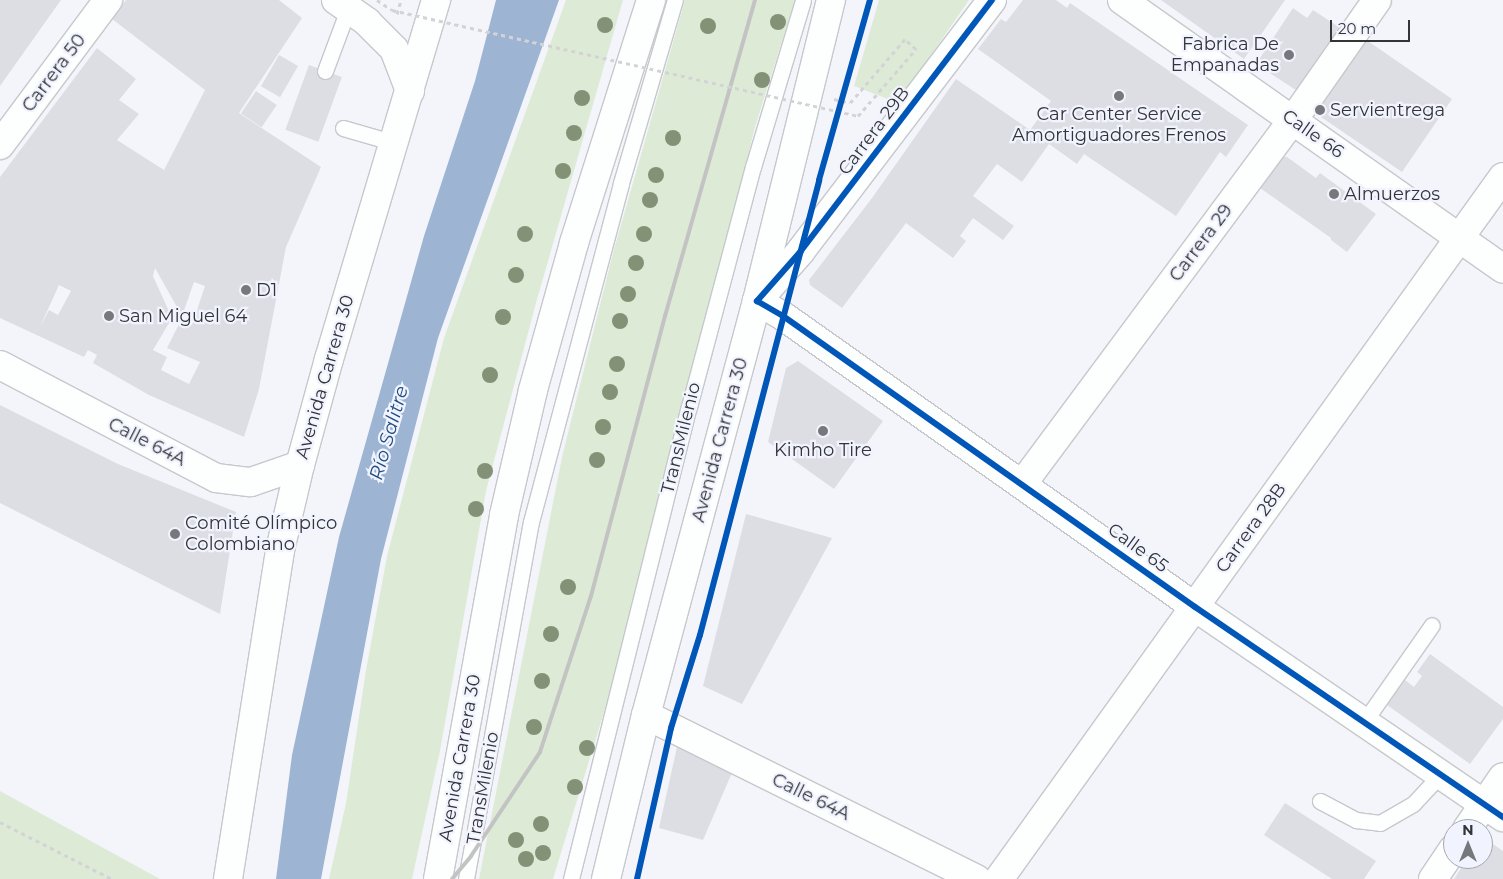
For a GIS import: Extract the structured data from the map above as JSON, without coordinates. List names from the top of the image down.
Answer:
{
  "streets": {
    "main road": [
      "Carrera 50",
      "Carrera 29B",
      "Calle 66",
      "Carrera 29",
      "Avenida Carrera 30",
      "Calle 64A",
      "Carrera 28B",
      "Calle 65"
    ],
    "lane": ["TransMilenio"]
  },
  "crossings": [
    ["Carrera 29B", "Avenida Carrera 30"],
    ["Carrera 29B", "Calle 65"],
    ["Calle 66", "Carrera 29"],
    ["Calle 66", "Carrera 28B"],
    ["Carrera 29", "Calle 65"],
    ["Avenida Carrera 30", "Calle 64A"],
    ["Avenida Carrera 30", "Calle 65"],
    ["Carrera 28B", "Calle 65"]
  ],
  "water": ["Río Salitre"],
  "places": [
    "Fabrica De Empanadas",
    "Car Center Service Amortiguadores Frenos",
    "Servientrega",
    "Almuerzos",
    "D1",
    "San Miguel 64",
    "Kimho Tire",
    "Comité Olímpico Colombiano"
  ],
  "scale_bar": "20 m",
  "north": "top"
}
